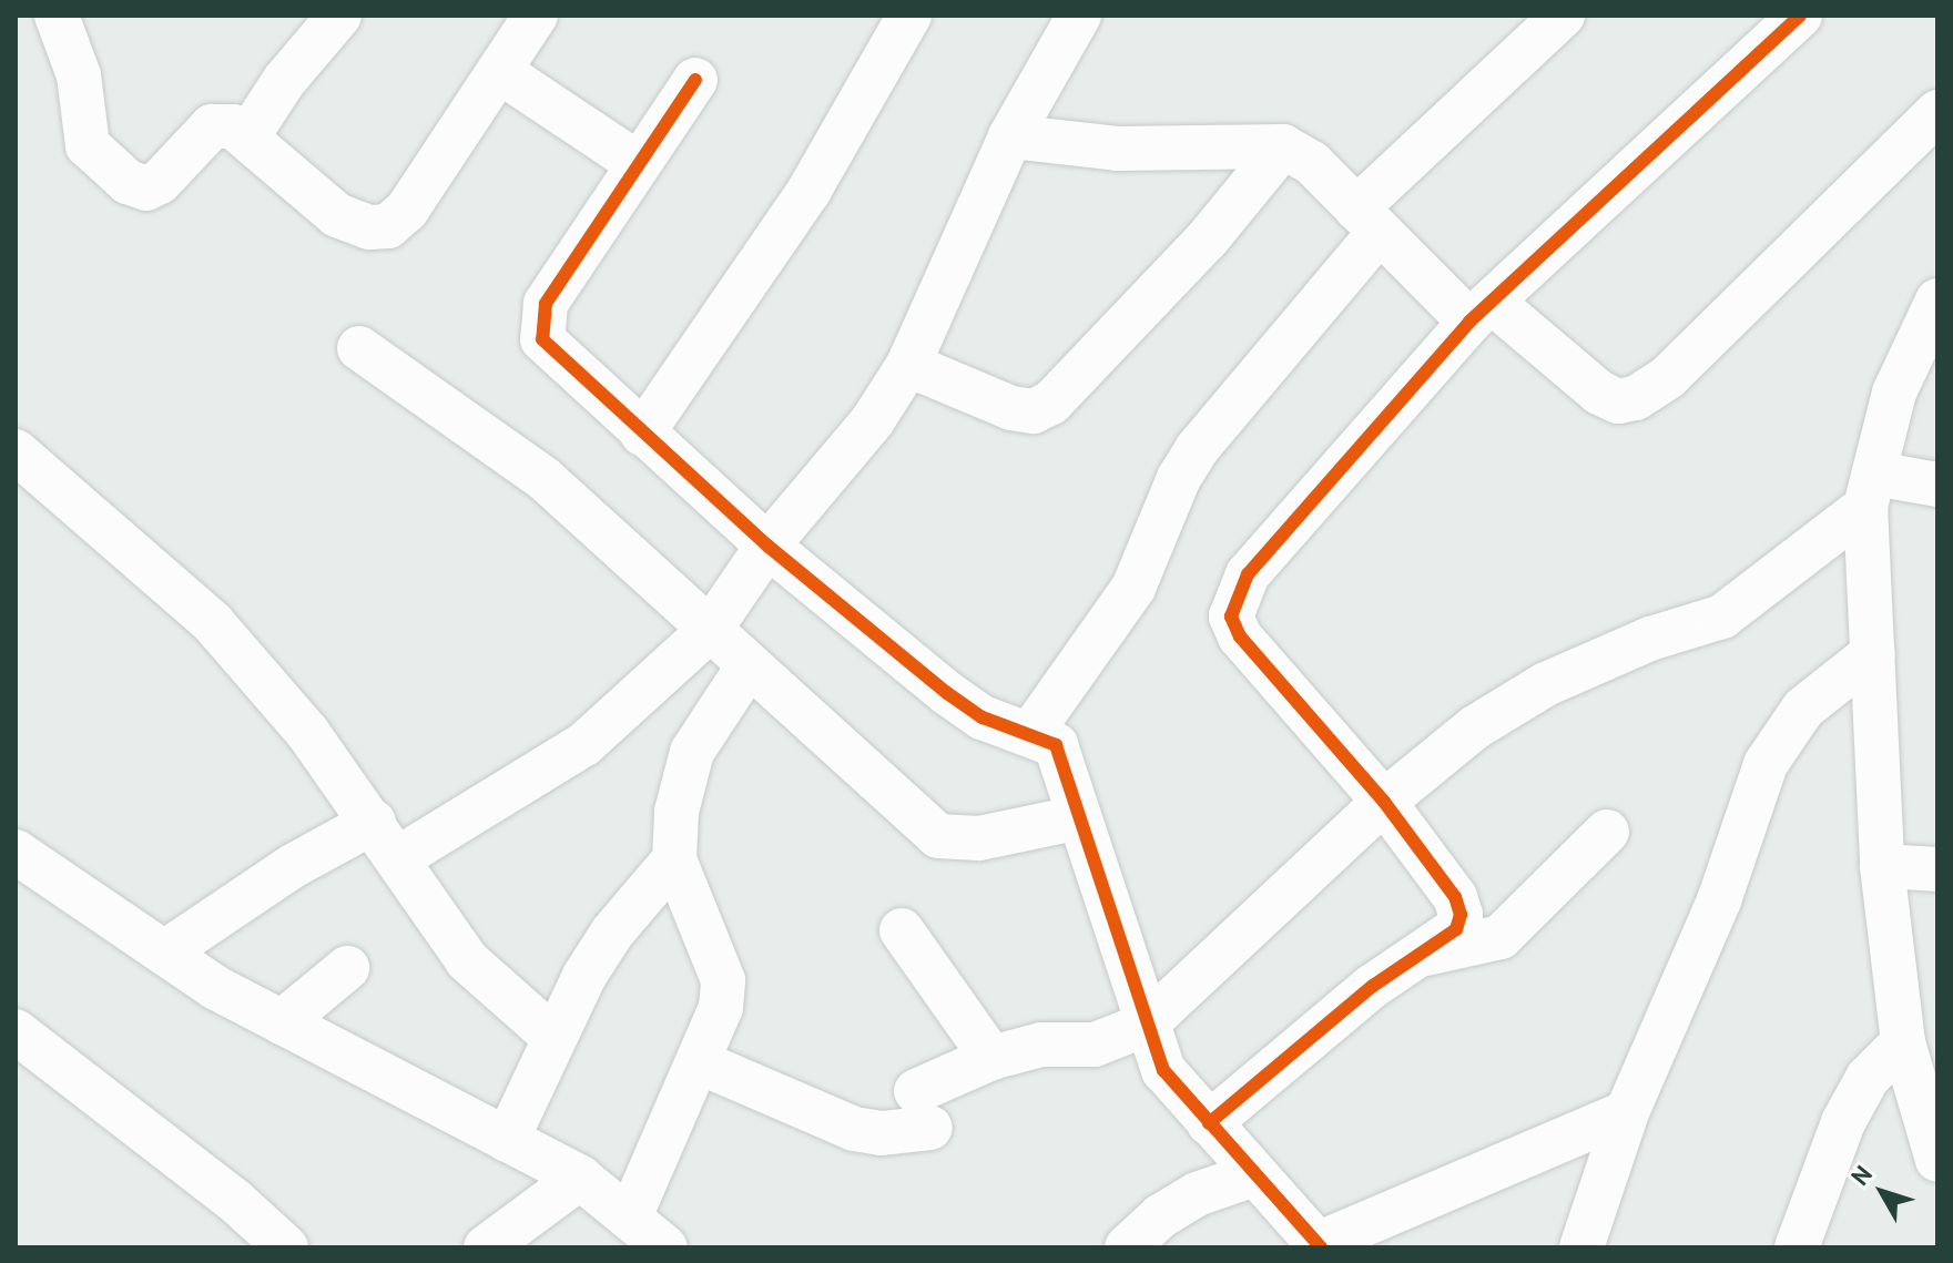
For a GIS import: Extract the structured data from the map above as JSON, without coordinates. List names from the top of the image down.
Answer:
{
  "north": "top left"
}
